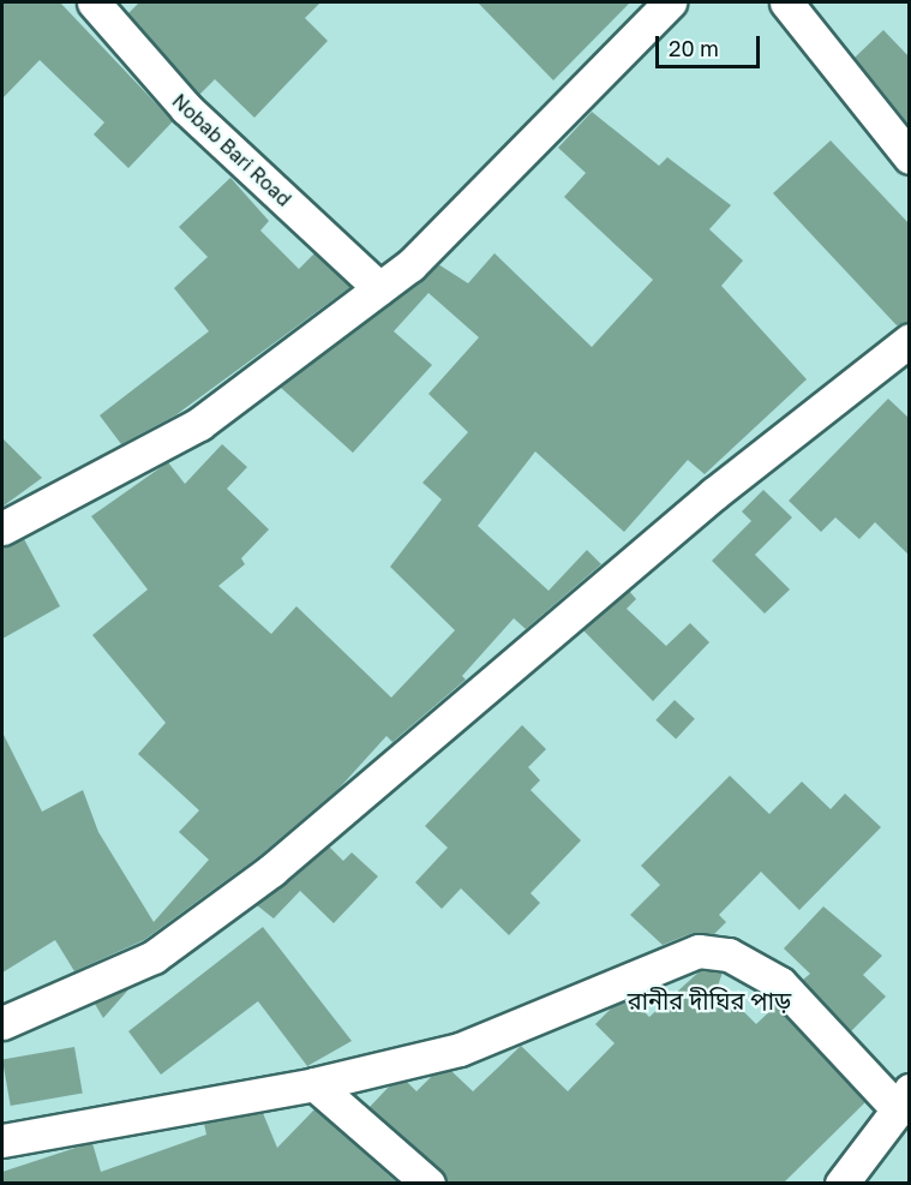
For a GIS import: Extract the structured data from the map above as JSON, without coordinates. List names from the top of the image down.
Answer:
{
  "streets": {
    "street": ["Nobab Bari Road"]
  },
  "districts": ["রানীর দীঘির পাড়"],
  "scale_bar": "20 m"
}
